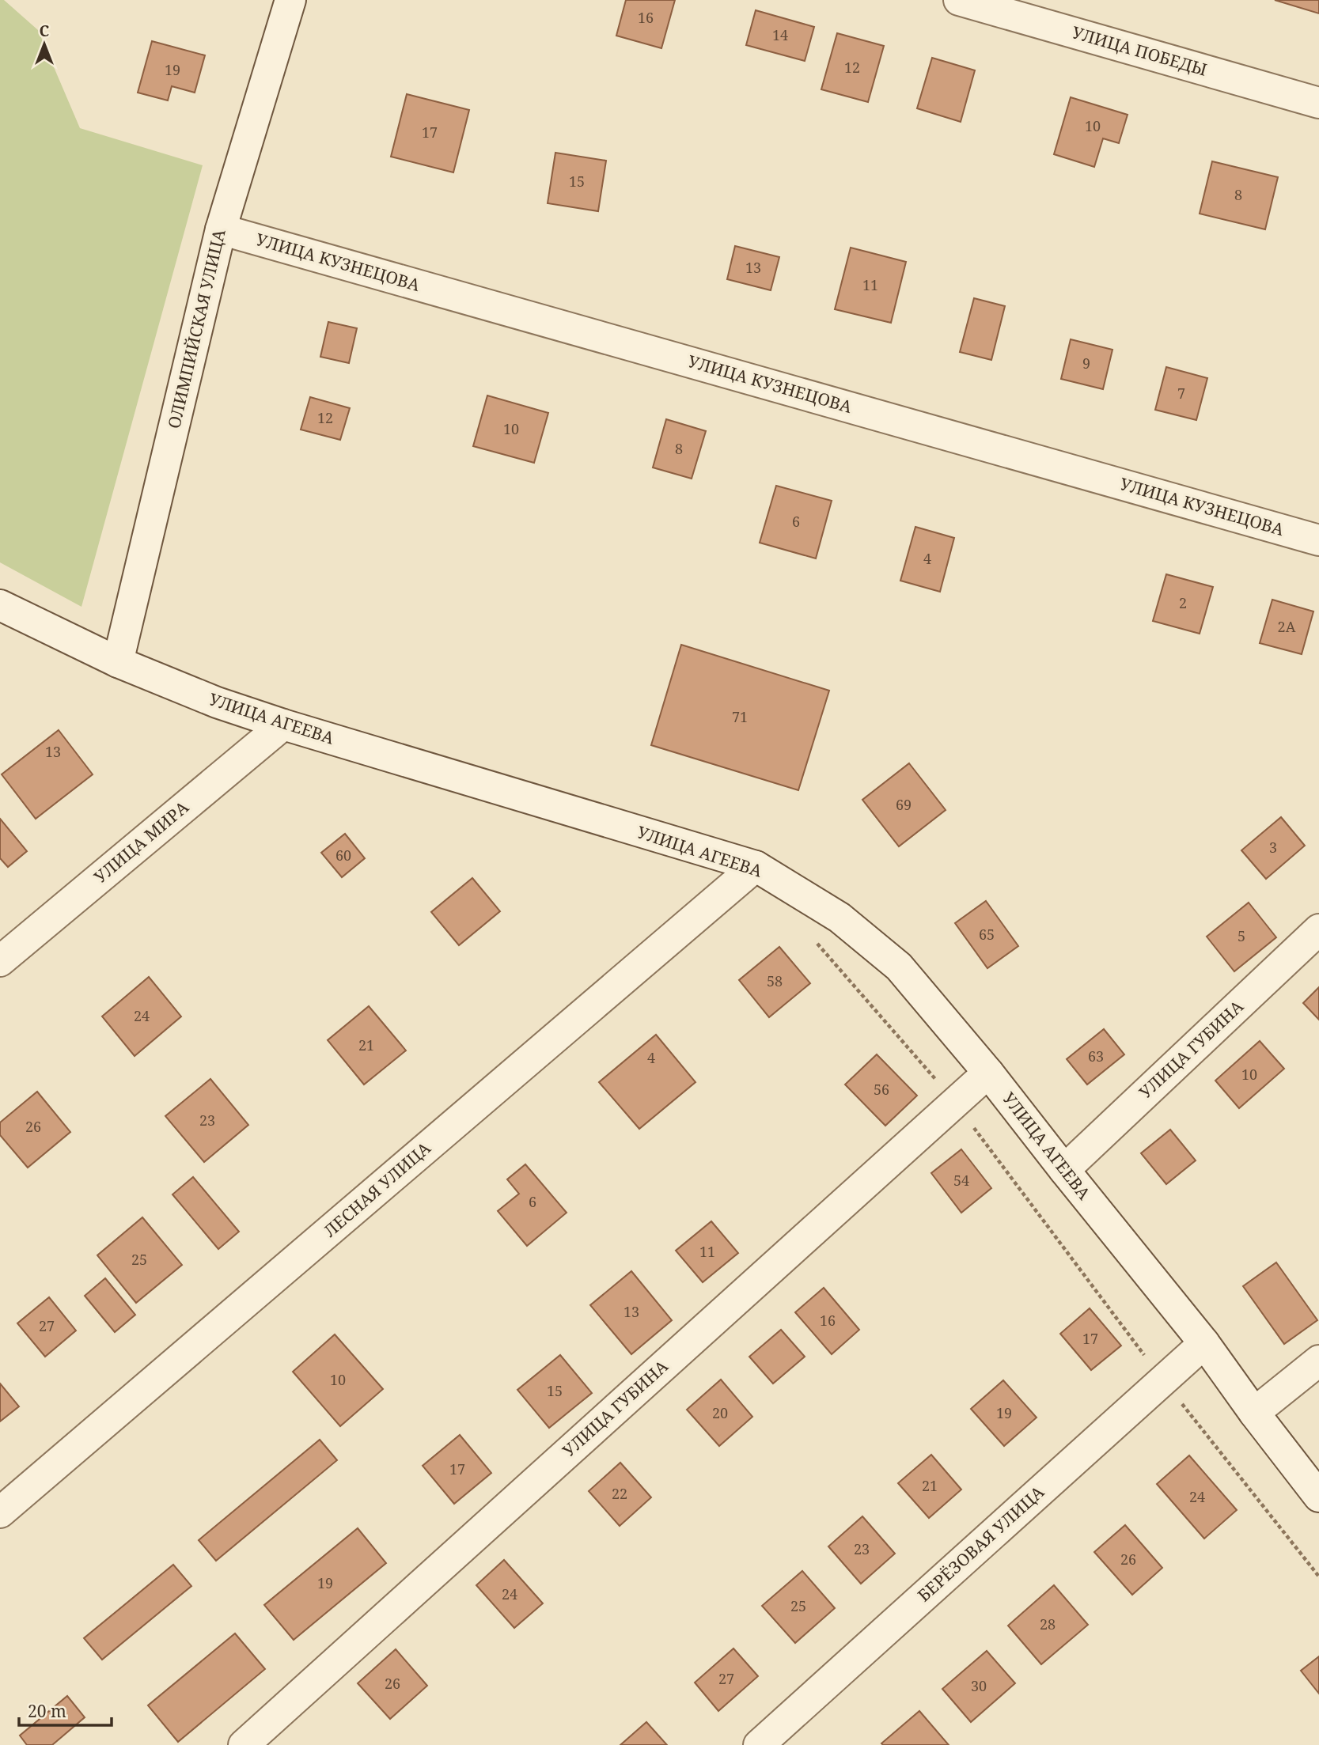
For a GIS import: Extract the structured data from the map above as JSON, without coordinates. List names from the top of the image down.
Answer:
{
  "streets": {
    "street": [
      "УЛИЦА ПОБЕДЫ",
      "УЛИЦА КУЗНЕЦОВА",
      "ОЛИМПИЙСКАЯ УЛИЦА",
      "УЛИЦА АГЕЕВА",
      "УЛИЦА МИРА",
      "УЛИЦА ГУБИНА",
      "ЛЕСНАЯ УЛИЦА",
      "БЕРЁЗОВАЯ УЛИЦА"
    ]
  },
  "crossings": [
    ["УЛИЦА КУЗНЕЦОВА", "ОЛИМПИЙСКАЯ УЛИЦА"],
    ["ОЛИМПИЙСКАЯ УЛИЦА", "УЛИЦА АГЕЕВА"],
    ["УЛИЦА АГЕЕВА", "УЛИЦА МИРА"],
    ["УЛИЦА АГЕЕВА", "УЛИЦА ГУБИНА"],
    ["УЛИЦА АГЕЕВА", "ЛЕСНАЯ УЛИЦА"],
    ["УЛИЦА АГЕЕВА", "БЕРЁЗОВАЯ УЛИЦА"]
  ],
  "house_numbers": [
    "16",
    "14",
    "12",
    "19",
    "10",
    "17",
    "15",
    "8",
    "13",
    "11",
    "9",
    "7",
    "12",
    "10",
    "8",
    "6",
    "4",
    "2",
    "2А",
    "71",
    "13",
    "69",
    "3",
    "60",
    "65",
    "5",
    "58",
    "24",
    "21",
    "63",
    "4",
    "10",
    "56",
    "23",
    "26",
    "54",
    "6",
    "11",
    "25",
    "13",
    "16",
    "27",
    "17",
    "10",
    "15",
    "20",
    "19",
    "17",
    "21",
    "22",
    "24",
    "23",
    "26",
    "19",
    "24",
    "25",
    "28",
    "27",
    "26",
    "30"
  ],
  "scale_bar": "20 m",
  "north": "top"
}
